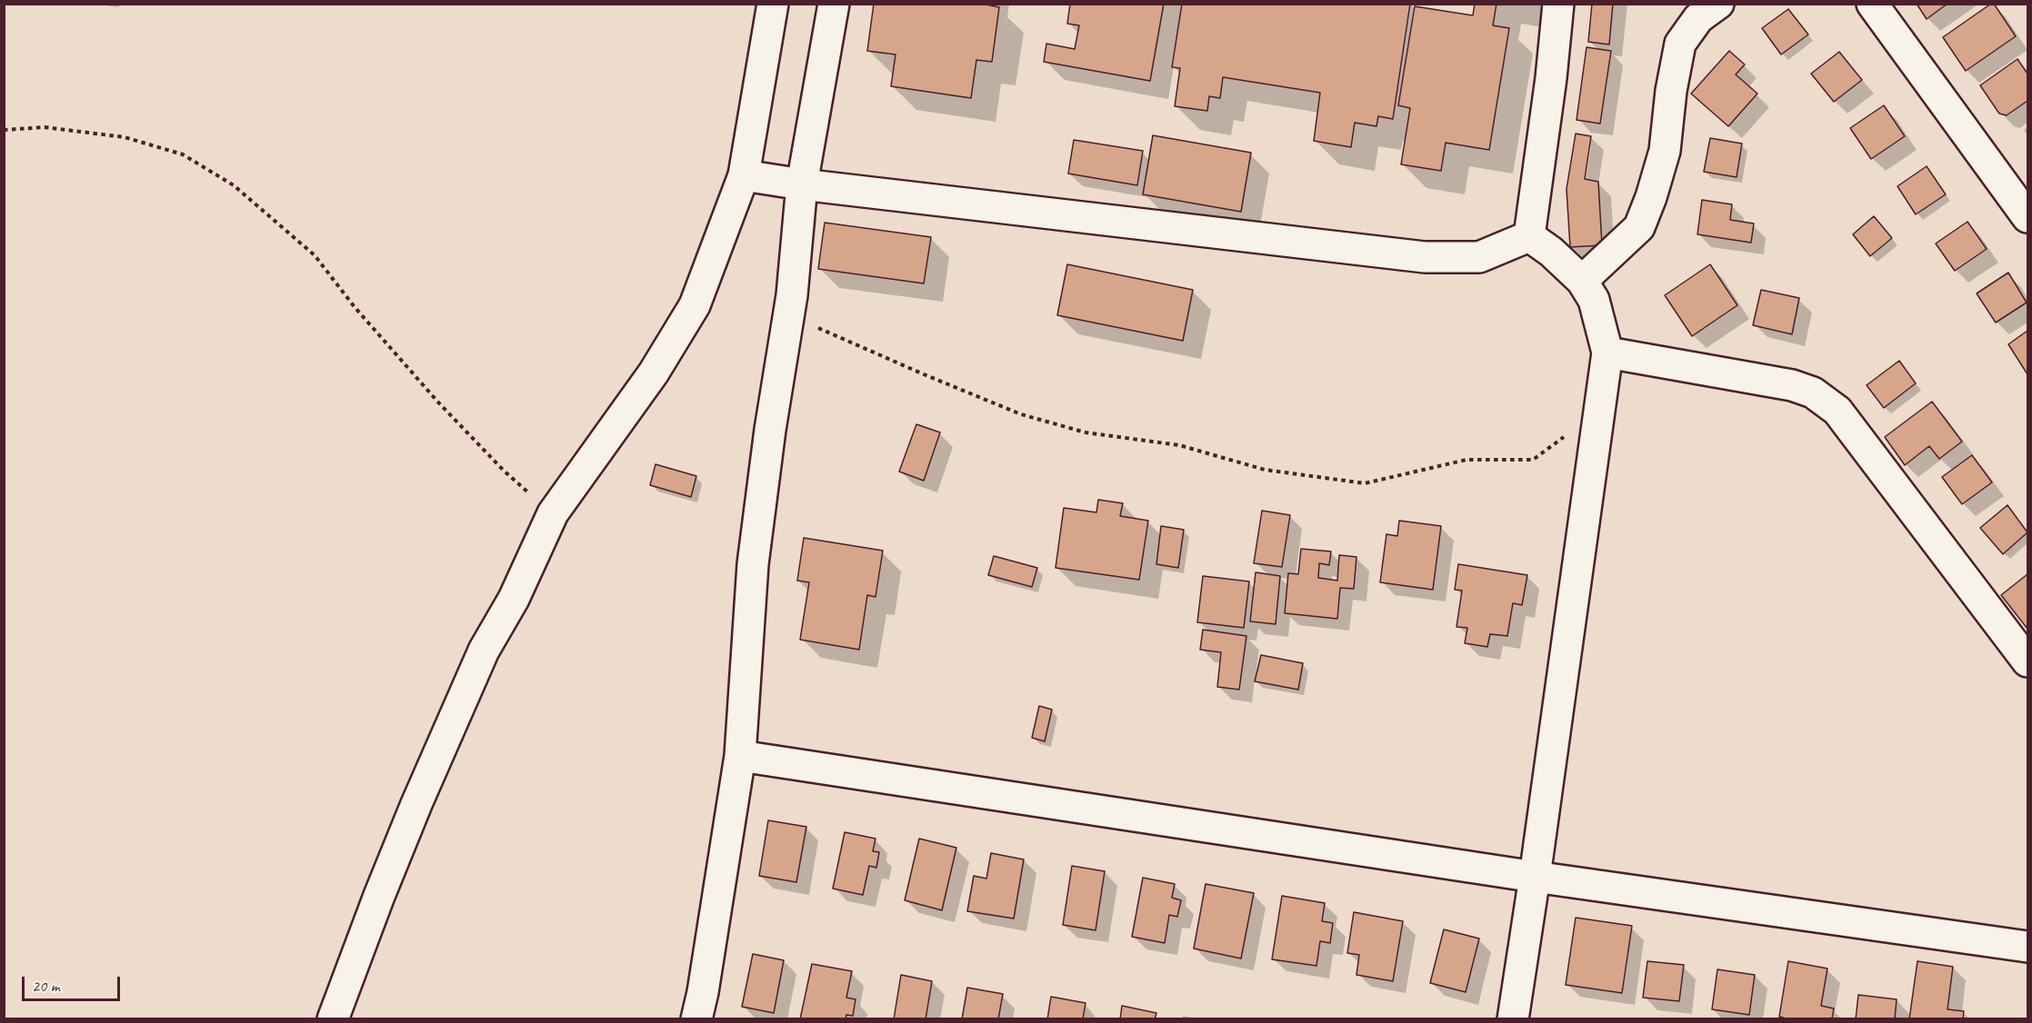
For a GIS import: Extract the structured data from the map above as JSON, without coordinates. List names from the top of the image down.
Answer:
{
  "scale_bar": "20 m"
}
